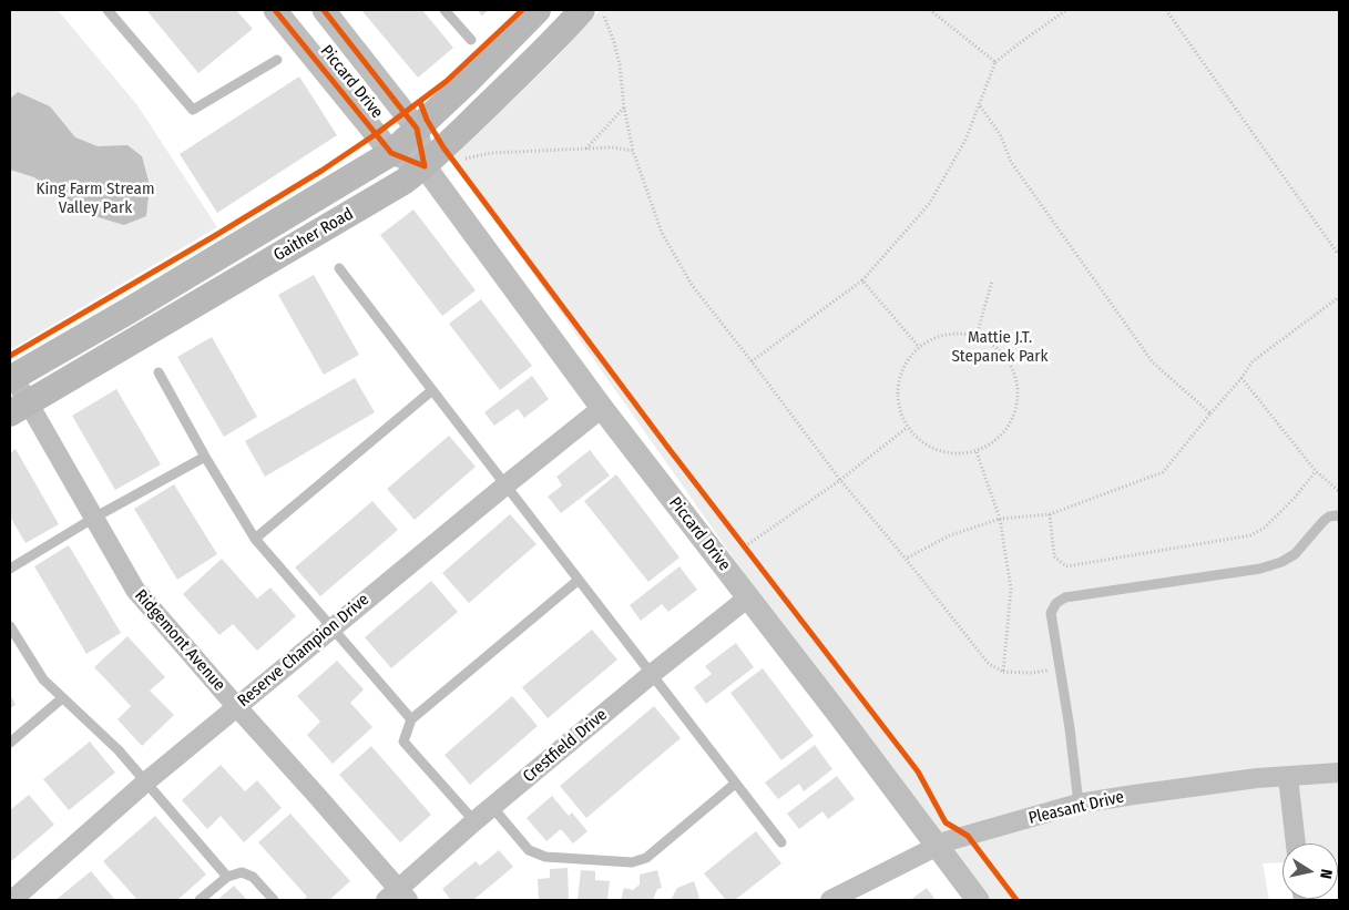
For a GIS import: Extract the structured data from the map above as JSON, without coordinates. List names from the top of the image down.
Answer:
{
  "streets": {
    "main road": ["Gaither Road"],
    "street": [
      "Piccard Drive",
      "Ridgemont Avenue",
      "Reserve Champion Drive",
      "Crestfield Drive",
      "Pleasant Drive"
    ]
  },
  "crossings": [
    ["Piccard Drive", "Gaither Road"],
    ["Piccard Drive", "Reserve Champion Drive"],
    ["Piccard Drive", "Crestfield Drive"],
    ["Piccard Drive", "Pleasant Drive"],
    ["Gaither Road", "Ridgemont Avenue"],
    ["Ridgemont Avenue", "Reserve Champion Drive"],
    ["Ridgemont Avenue", "Crestfield Drive"]
  ],
  "parks": ["King Farm Stream Valley Park", "Mattie J.T. Stepanek Park"],
  "north": "right"
}
